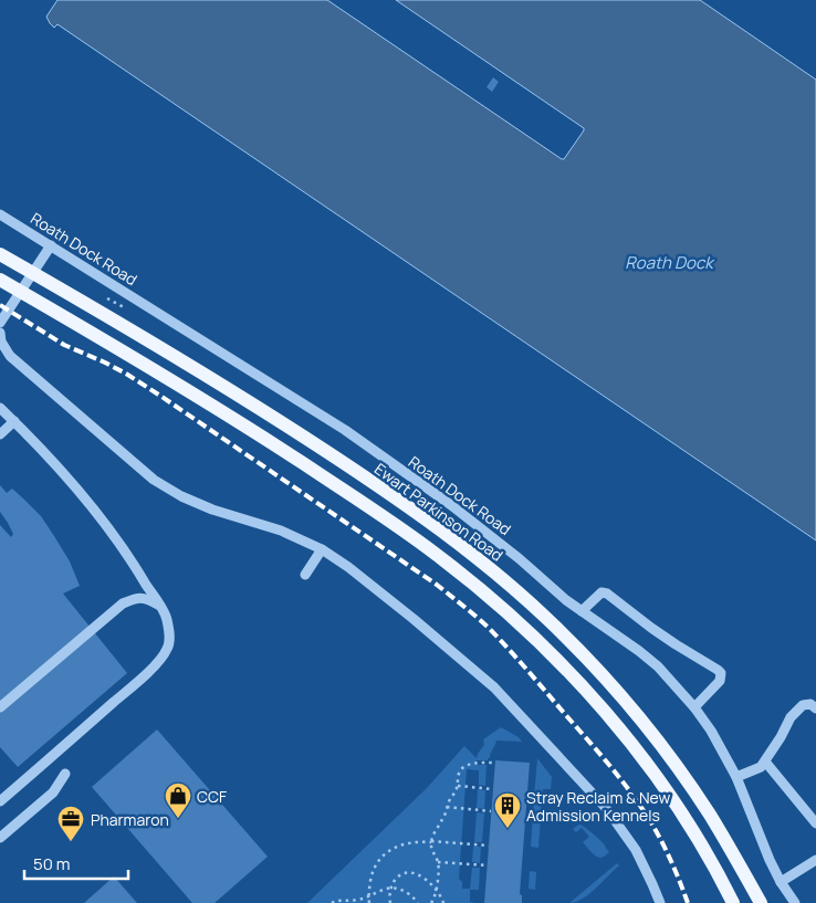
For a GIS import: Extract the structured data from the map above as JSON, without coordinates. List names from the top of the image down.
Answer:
{
  "streets": {
    "main road": ["Ewart Parkinson Road"],
    "street": ["Roath Dock Road"]
  },
  "water": ["Roath Dock"],
  "places": {
    "shop": ["CCF"],
    "building": ["Stray Reclaim & New Admission Kennels"],
    "office": ["Pharmaron"]
  },
  "scale_bar": "50 m"
}
